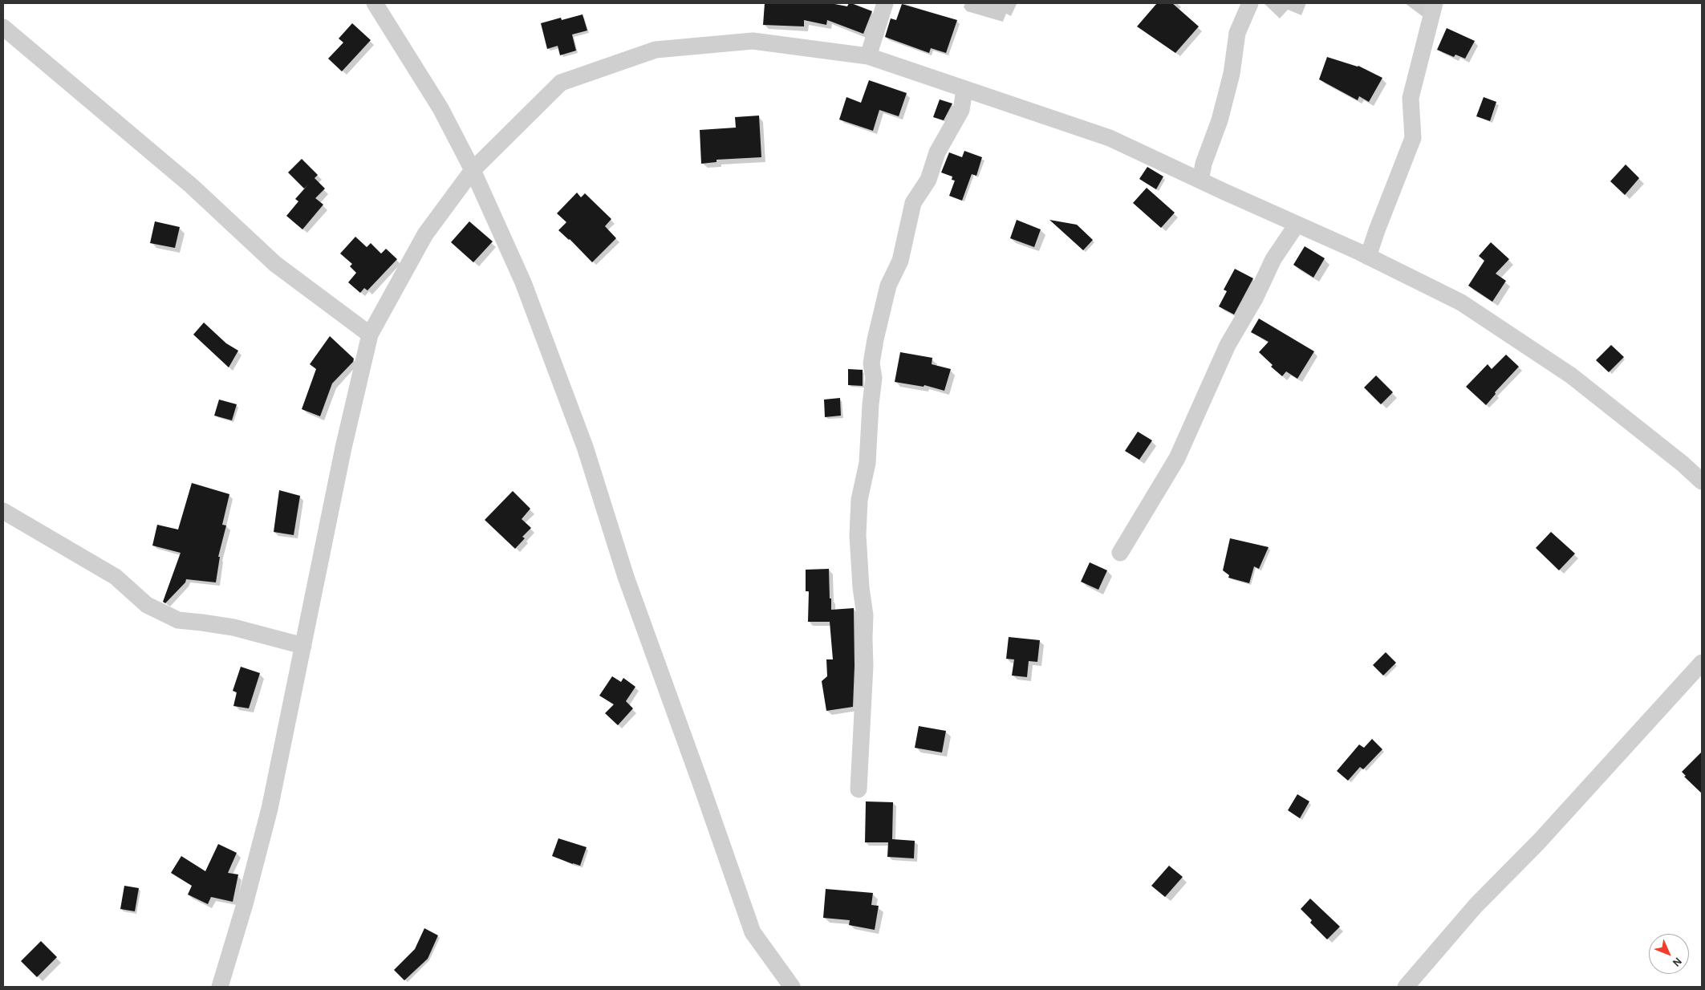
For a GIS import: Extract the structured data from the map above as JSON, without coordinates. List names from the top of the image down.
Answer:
{
  "north": "bottom right"
}
